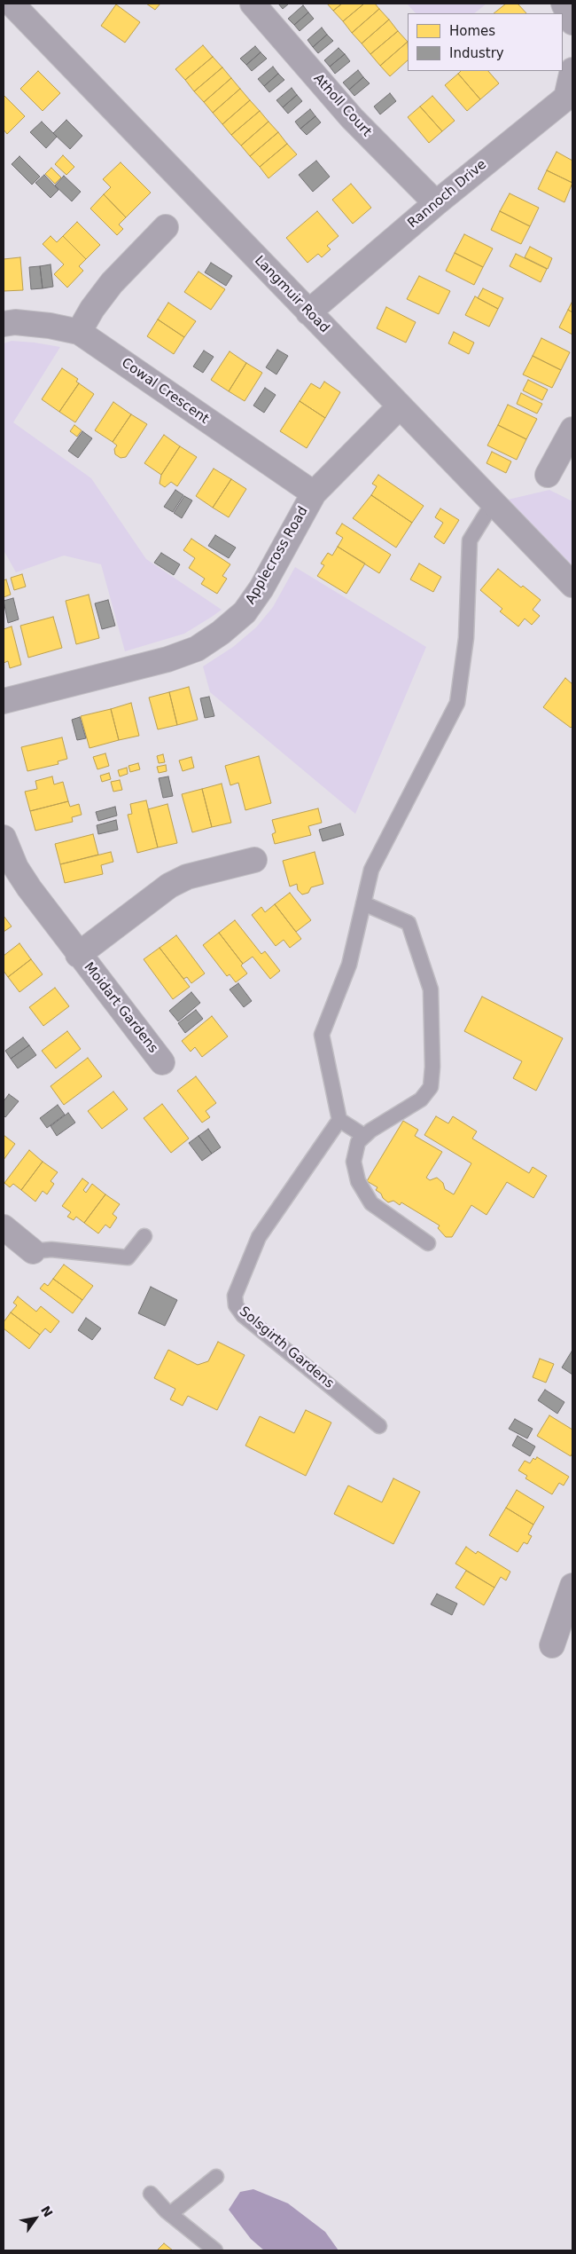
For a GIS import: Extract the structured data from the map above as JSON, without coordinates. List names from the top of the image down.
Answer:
{
  "streets": {
    "street": [
      "Atholl Court",
      "Rannoch Drive",
      "Langmuir Road",
      "Cowal Crescent",
      "Applecross Road",
      "Moidart Gardens"
    ],
    "lane": ["Solsgirth Gardens"]
  },
  "crossings": [
    ["Atholl Court", "Rannoch Drive"],
    ["Rannoch Drive", "Langmuir Road"],
    ["Langmuir Road", "Applecross Road"],
    ["Cowal Crescent", "Applecross Road"]
  ],
  "legend": ["Homes", "Industry"],
  "north": "top right"
}
